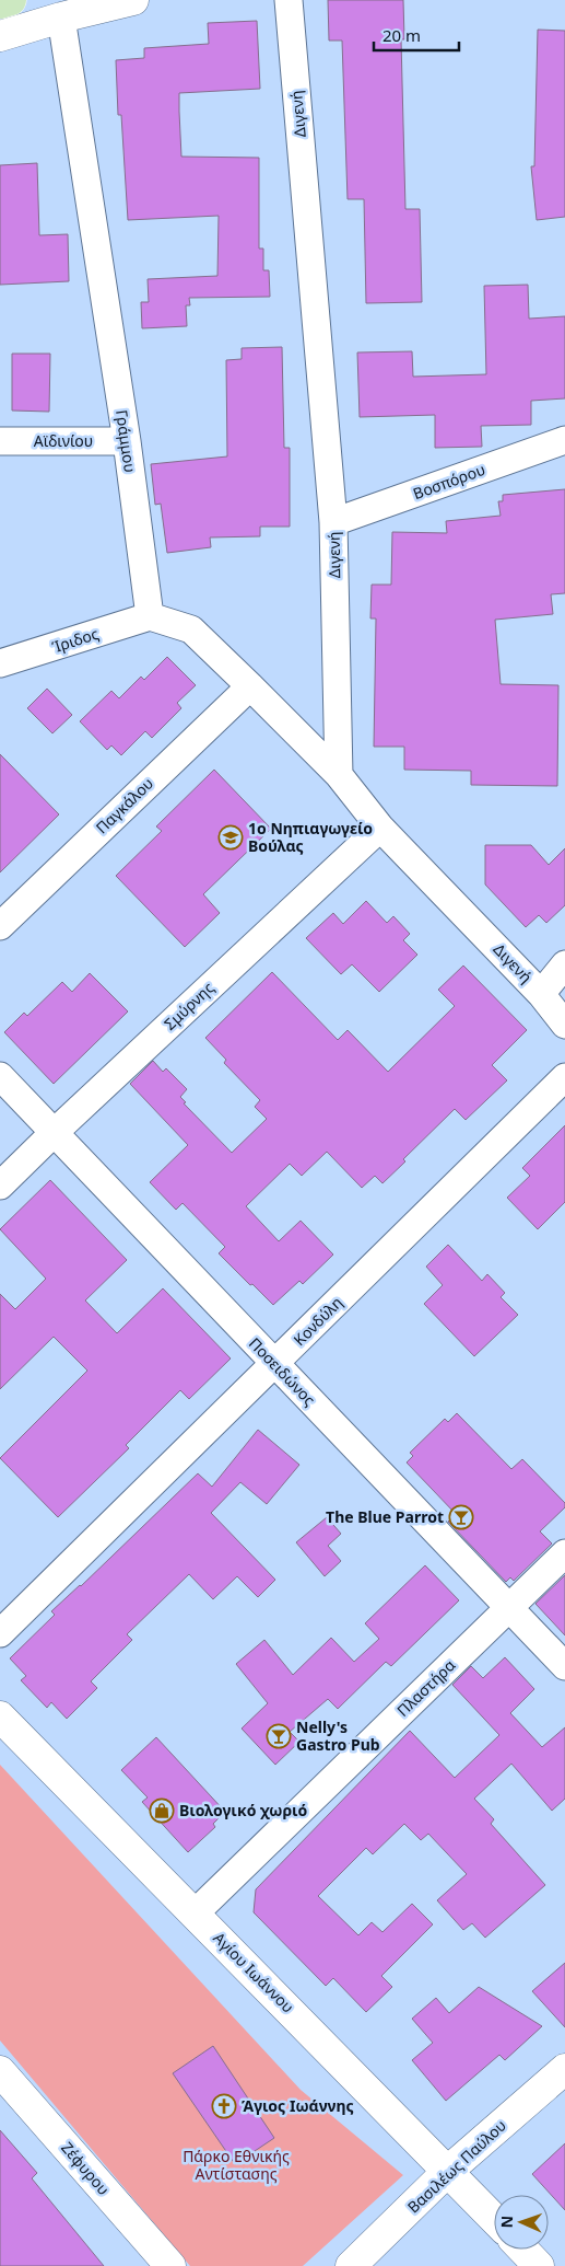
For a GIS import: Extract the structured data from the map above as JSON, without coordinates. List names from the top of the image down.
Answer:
{
  "streets": {
    "street": [
      "Διγενή",
      "Αϊδινίου",
      "Γράμμου",
      "Βοσπόρου",
      "Ίριδος",
      "Παγκάλου",
      "Σμύρνης",
      "Κονδύλη",
      "Ποσειδώνος",
      "Πλαστήρα",
      "Αγίου Ιωάννου",
      "Βασιλέως Παύλου",
      "Ζέφυρου"
    ]
  },
  "crossings": [
    ["Διγενή", "Βοσπόρου"],
    ["Διγενή", "Σμύρνης"],
    ["Αϊδινίου", "Γράμμου"],
    ["Γράμμου", "Ίριδος"],
    ["Σμύρνης", "Ποσειδώνος"],
    ["Κονδύλη", "Ποσειδώνος"],
    ["Ποσειδώνος", "Πλαστήρα"],
    ["Πλαστήρα", "Αγίου Ιωάννου"],
    ["Αγίου Ιωάννου", "Βασιλέως Παύλου"]
  ],
  "parks": ["Πάρκο Εθνικής Αντίστασης"],
  "places": {
    "school or university": ["1ο Νηπιαγωγείο Βούλας"],
    "bar": ["The Blue Parrot", "Nelly's Gastro Pub"],
    "shop": ["Βιολογικό χωριό"],
    "church": ["Άγιος Ιωάννης"]
  },
  "scale_bar": "20 m",
  "north": "left"
}
